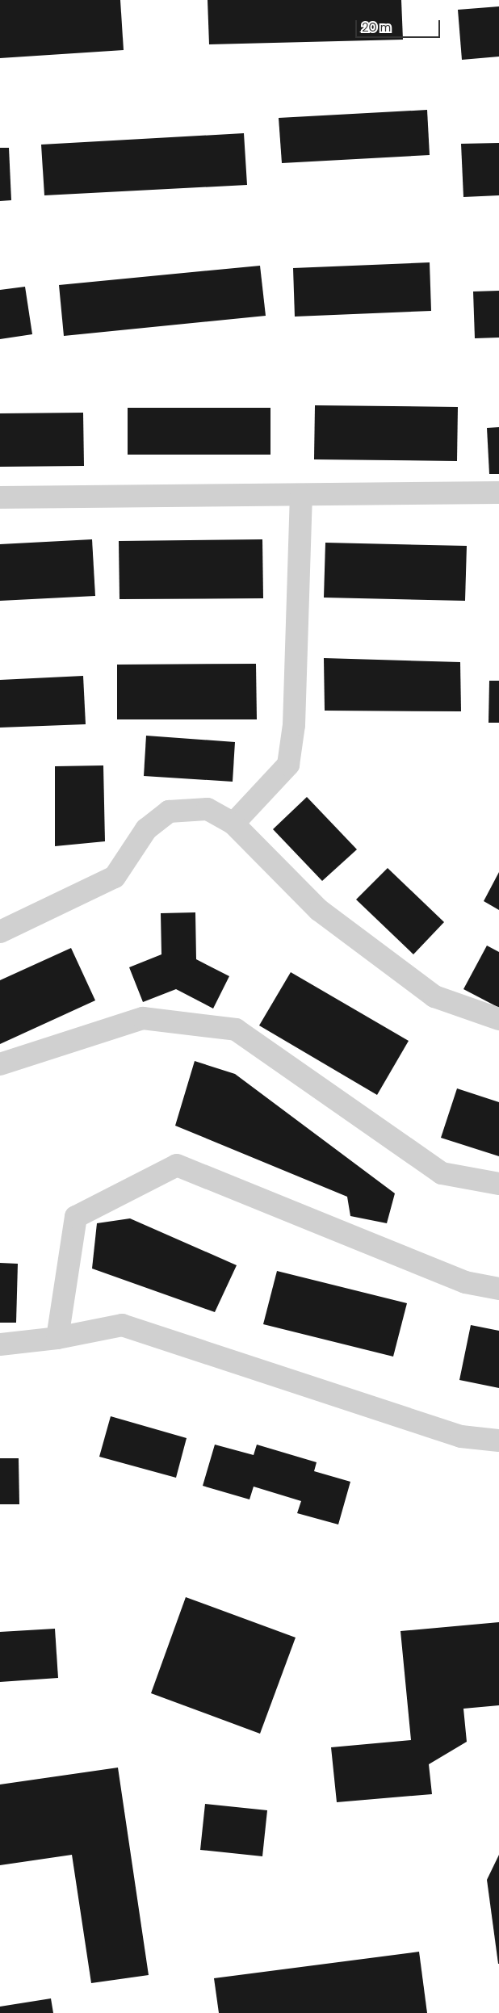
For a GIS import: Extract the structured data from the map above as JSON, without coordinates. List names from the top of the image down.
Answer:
{
  "scale_bar": "20 m"
}
